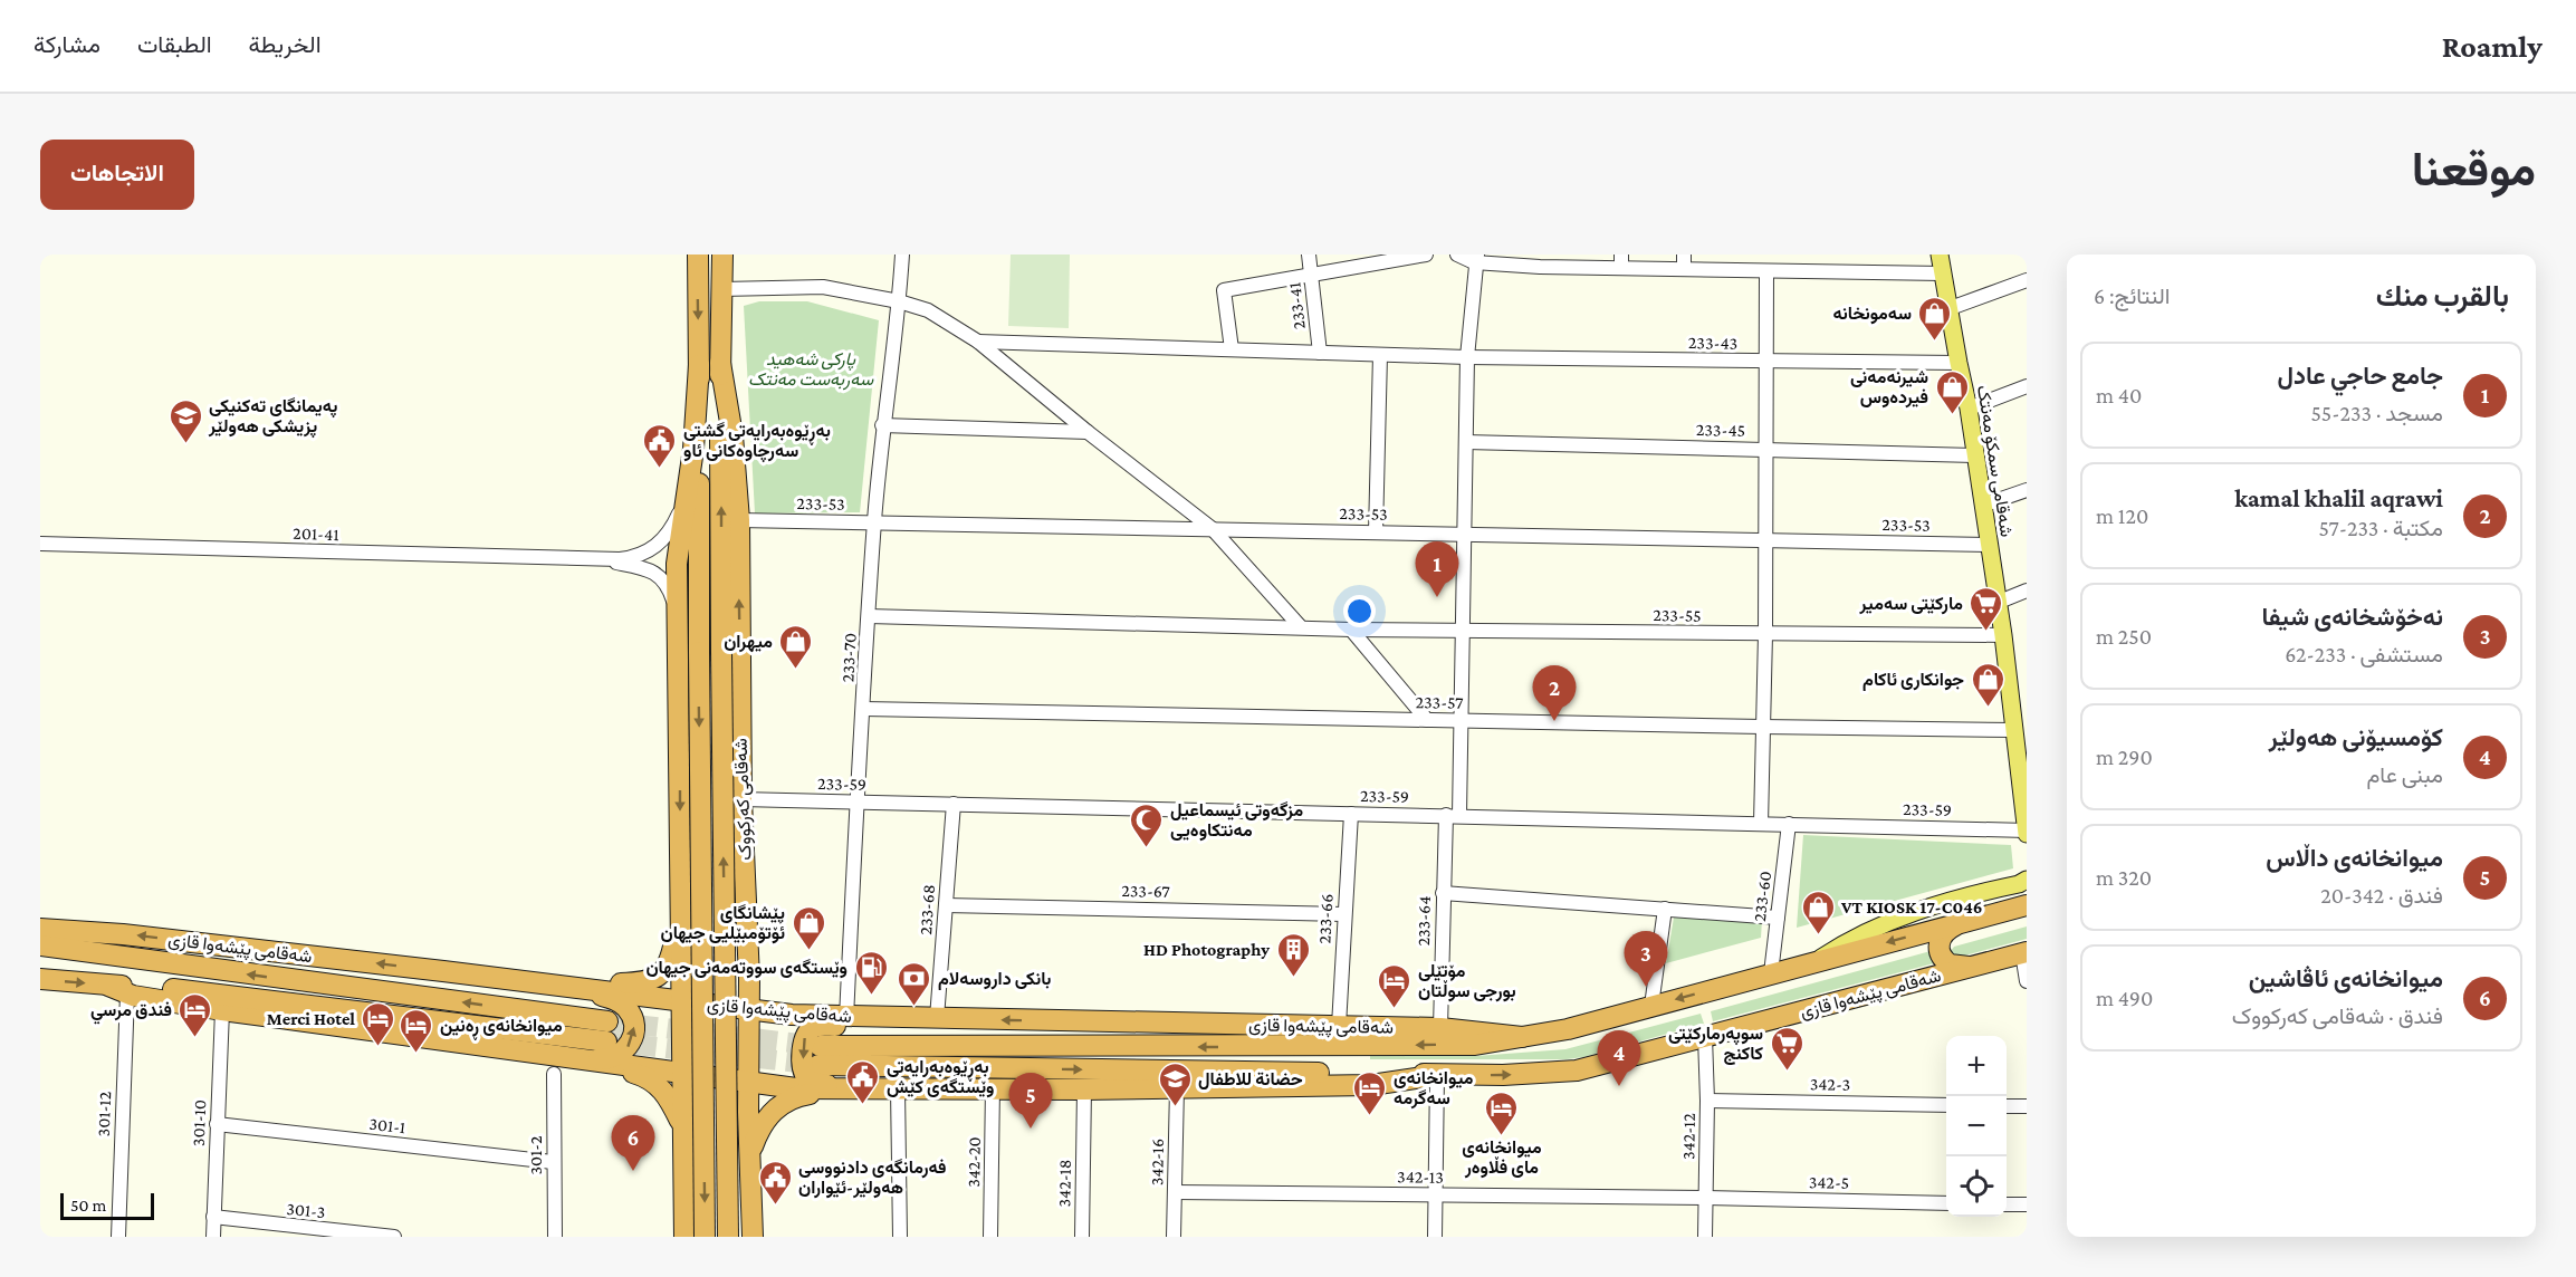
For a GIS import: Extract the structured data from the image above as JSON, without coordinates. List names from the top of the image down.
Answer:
{
  "streets": {
    "highway": ["شەقامی کەرکووک", "شەقامی پێشەوا قازی"],
    "main road": ["شەقامی سمکۆ مەنتک"],
    "street": [
      "233-41",
      "233-43",
      "233-45",
      "233-53",
      "201-41",
      "233-55",
      "233-70",
      "233-57",
      "233-59",
      "233-67",
      "233-60",
      "233-68",
      "233-66",
      "233-64",
      "342-3",
      "301-12",
      "301-10",
      "301-1",
      "342-12",
      "301-2",
      "342-20",
      "342-16",
      "342-13",
      "342-5",
      "342-18",
      "301-3"
    ]
  },
  "crossings": [
    ["233-41", "233-43"],
    ["233-43", "شەقامی سمکۆ مەنتک"],
    ["233-43", "233-64"],
    ["233-45", "شەقامی سمکۆ مەنتک"],
    ["233-45", "233-64"],
    ["شەقامی سمکۆ مەنتک", "233-53"],
    ["شەقامی سمکۆ مەنتک", "233-55"],
    ["شەقامی سمکۆ مەنتک", "233-57"],
    ["شەقامی سمکۆ مەنتک", "233-59"],
    ["233-53", "233-70"],
    ["233-53", "شەقامی کەرکووک"],
    ["233-53", "233-64"],
    ["233-55", "233-70"],
    ["233-55", "233-64"],
    ["233-70", "233-57"],
    ["233-70", "233-59"],
    ["233-70", "شەقامی پێشەوا قازی"],
    ["233-57", "233-64"],
    ["233-59", "شەقامی کەرکووک"],
    ["233-59", "233-60"],
    ["233-59", "233-68"],
    ["233-59", "233-66"],
    ["233-59", "233-64"],
    ["233-67", "233-68"],
    ["233-67", "233-66"],
    ["233-60", "شەقامی پێشەوا قازی"],
    ["233-68", "شەقامی پێشەوا قازی"],
    ["233-66", "شەقامی پێشەوا قازی"],
    ["233-64", "شەقامی پێشەوا قازی"],
    ["شەقامی پێشەوا قازی", "301-12"],
    ["شەقامی پێشەوا قازی", "301-10"],
    ["شەقامی پێشەوا قازی", "342-12"],
    ["شەقامی پێشەوا قازی", "301-2"],
    ["شەقامی پێشەوا قازی", "342-20"],
    ["شەقامی پێشەوا قازی", "342-16"],
    ["شەقامی پێشەوا قازی", "342-18"],
    ["342-3", "342-12"],
    ["301-10", "301-1"],
    ["301-10", "301-3"],
    ["301-1", "301-2"],
    ["342-12", "342-13"],
    ["342-12", "342-5"],
    ["342-16", "342-13"],
    ["342-13", "342-5"]
  ],
  "parks": ["پارکی شەهید سەربەست مەنتک"],
  "places": {
    "shop": [
      "سەمونخانە",
      "شیرنەمەنی فیردەوس",
      "میهران",
      "جوانکاری ئاکام",
      "VT KIOSK 17-C046",
      "پێشانگای ئۆتۆمبێلیی جیھان"
    ],
    "school or university": ["پەیمانگای تەکنیکی پزیشکی هەولێر", "حضانة للاطفال"],
    "public building": ["بەڕێوەبەرایەتی گشتی سەرچاوەکانی ئاو", "بەڕێوەبەرایەتی وێستگەی کێش", "فه‌رمانگه‌ی دادنووسی هه‌ولێر-ئێواران"],
    "supermarket": ["مارکێتی سەمیر", "سوپەرمارکێتی کاکنج"],
    "mosque": ["مزگەوتی ئیسماعیل مەنتکاوەیی"],
    "building": ["HD Photography"],
    "fuel station": ["وێستگەی سووتەمەنی جیھان"],
    "bank": ["بانکی داروسەلام"],
    "hotel": [
      "مۆتێلی بورجی سوڵتان",
      "فندق مرسي",
      "Merci Hotel",
      "میوانخانەی ڕەنین",
      "میوانخانەی سەگرمە",
      "میوانخانەی مای فڵاوەر"
    ]
  },
  "scale_bar": "50 m",
  "page": {
    "header": "Roamly",
    "nav": ["الخريطة", "الطبقات", "مشاركة"],
    "title": "موقعنا",
    "buttons": "الاتجاهات",
    "heading": ["بالقرب منك", "النتائج: 6"],
    "list": [
      {
        "mark": "1",
        "name": "جامع حاجي عادل",
        "note": "مسجد · 233-55",
        "value": "40 m"
      },
      {
        "mark": "2",
        "name": "kamal khalil aqrawi",
        "note": "مكتبة · 233-57",
        "value": "120 m"
      },
      {
        "mark": "3",
        "name": "نەخۆشخانەی شیفا",
        "note": "مستشفى · 233-62",
        "value": "250 m"
      },
      {
        "mark": "4",
        "name": "کۆمسیۆنی هەولێر",
        "note": "مبنى عام",
        "value": "290 m"
      },
      {
        "mark": "5",
        "name": "میوانخانەی داڵاس",
        "note": "فندق · 342-20",
        "value": "320 m"
      },
      {
        "mark": "6",
        "name": "میوانخانەی ئاڤاشین",
        "note": "فندق · شەقامی کەرکووک",
        "value": "490 m"
      }
    ],
    "pins": [
      "1",
      "2",
      "3",
      "4",
      "5",
      "6"
    ],
    "map_buttons": ["+", "−"],
    "scale": "50 m"
  }
}
